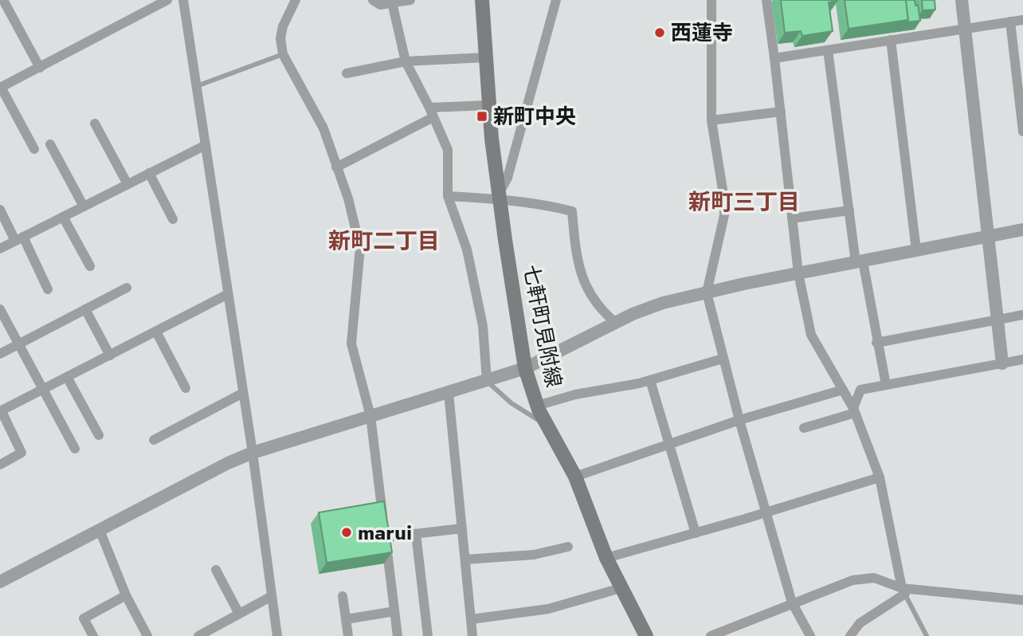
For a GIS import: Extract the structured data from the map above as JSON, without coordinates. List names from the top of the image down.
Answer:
{
  "streets": {
    "main road": ["七軒町見附線"]
  },
  "districts": ["新町三丁目", "新町二丁目"],
  "places": {
    "other": ["西蓮寺", "marui"],
    "transit": ["新町中央"]
  }
}
